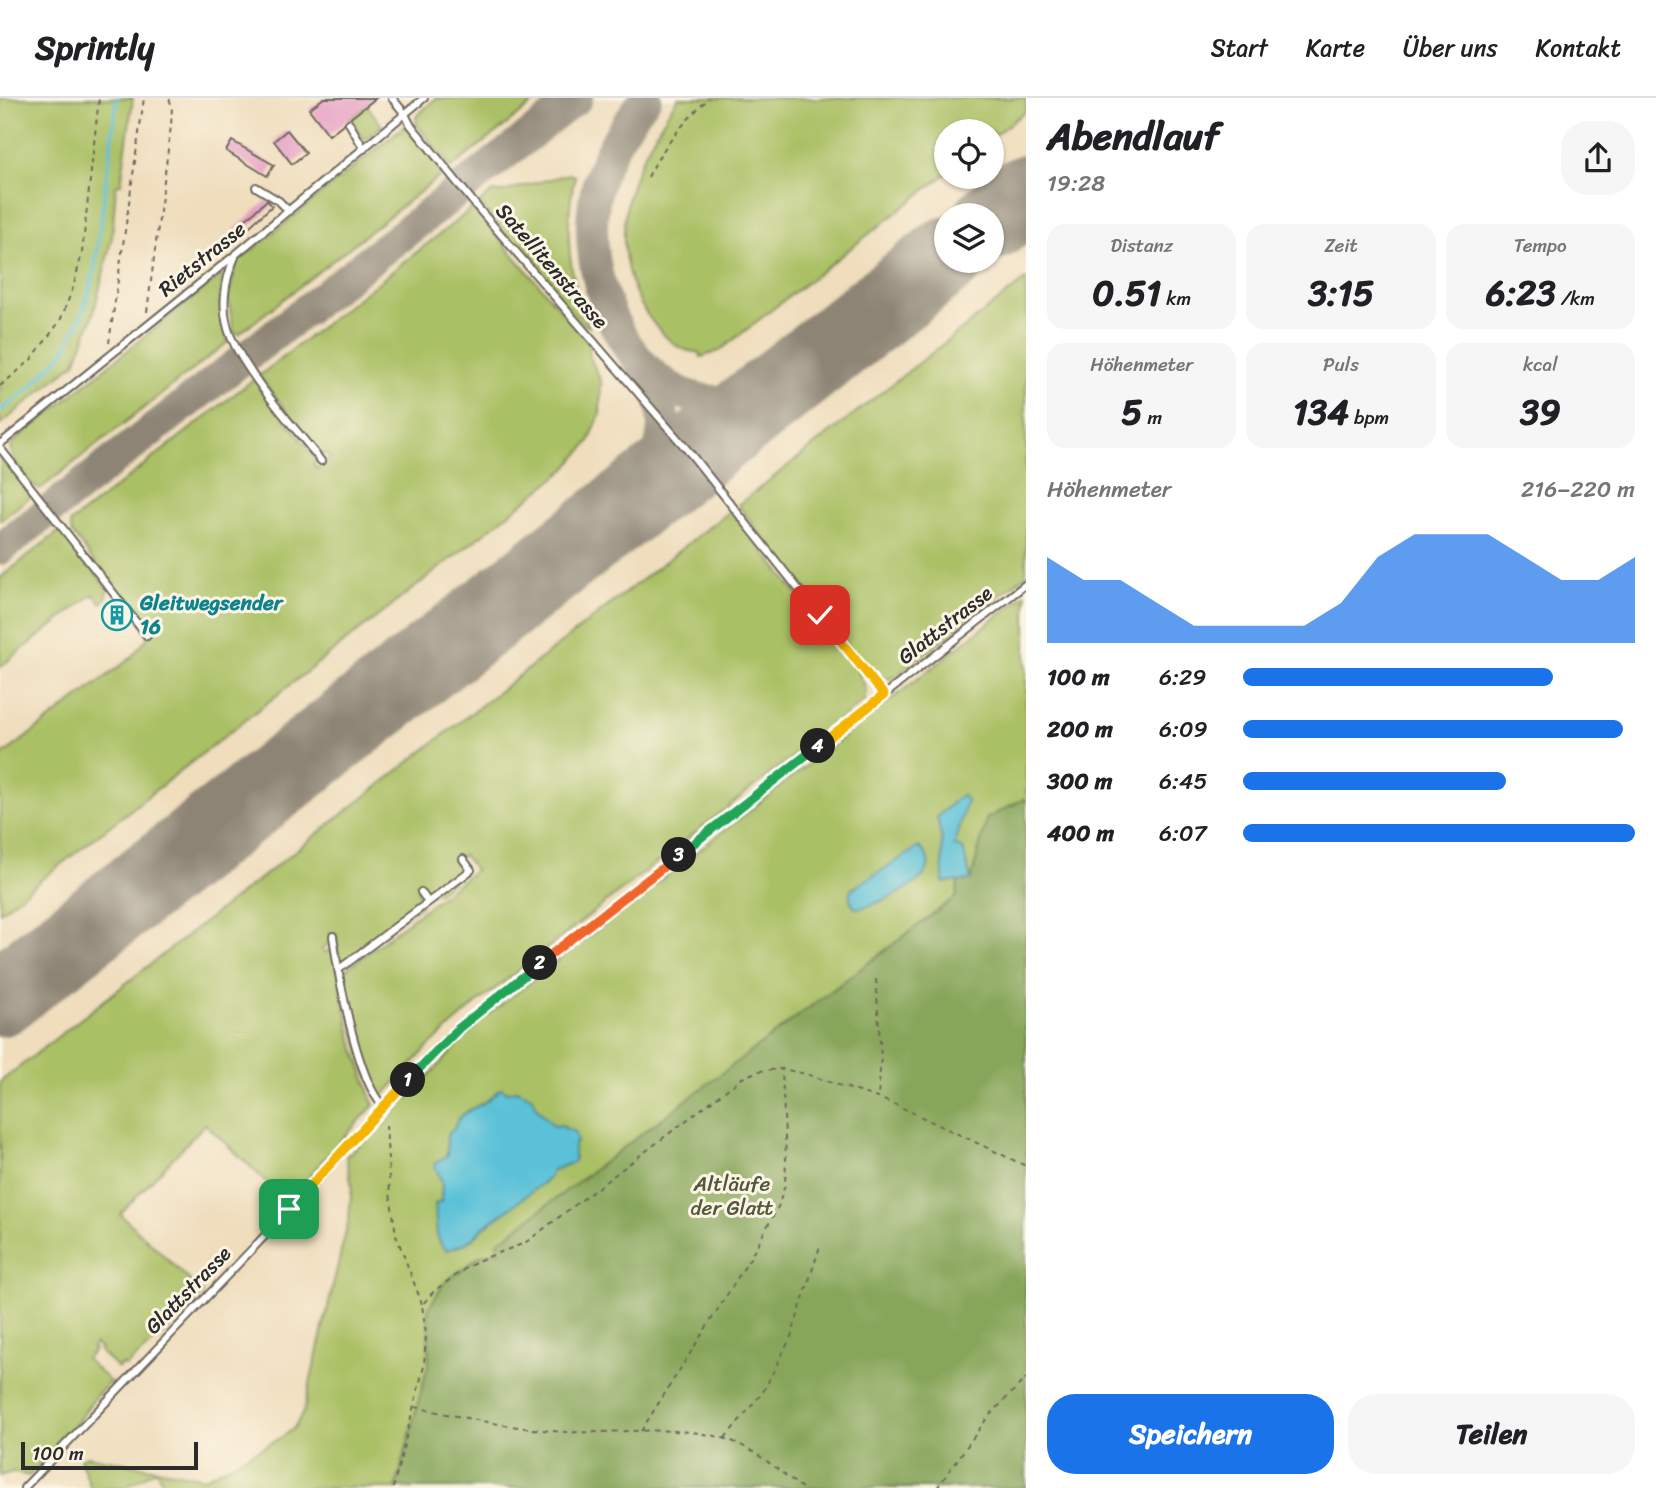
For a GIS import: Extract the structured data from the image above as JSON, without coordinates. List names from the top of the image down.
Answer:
{
  "streets": {
    "lane": ["Rietstrasse", "Satellitenstrasse", "Glattstrasse"]
  },
  "crossings": [
    ["Rietstrasse", "Satellitenstrasse"],
    ["Satellitenstrasse", "Glattstrasse"]
  ],
  "parks": ["Altläufe der Glatt"],
  "places": {
    "building": ["Gleitwegsender 16"]
  },
  "scale_bar": "100 m",
  "page": {
    "header": "Sprintly",
    "nav": [
      "Start",
      "Karte",
      "Über uns",
      "Kontakt"
    ],
    "heading": ["Abendlauf", "19:28"],
    "stats": [
      ["Distanz", "0.51 km"],
      ["Zeit", "3:15"],
      ["Tempo", "6:23 /km"],
      ["Höhenmeter", "5 m"],
      ["Puls", "134 bpm"],
      ["kcal", "39"]
    ],
    "chart": ["Höhenmeter", "216–220 m"],
    "list": [
      {
        "name": "100 m",
        "note": "6:29"
      },
      {
        "name": "200 m",
        "note": "6:09"
      },
      {
        "name": "300 m",
        "note": "6:45"
      },
      {
        "name": "400 m",
        "note": "6:07"
      }
    ],
    "pins": [
      "4",
      "3",
      "2",
      "1"
    ],
    "buttons": ["Speichern", "Teilen"],
    "scale": "100 m"
  }
}
